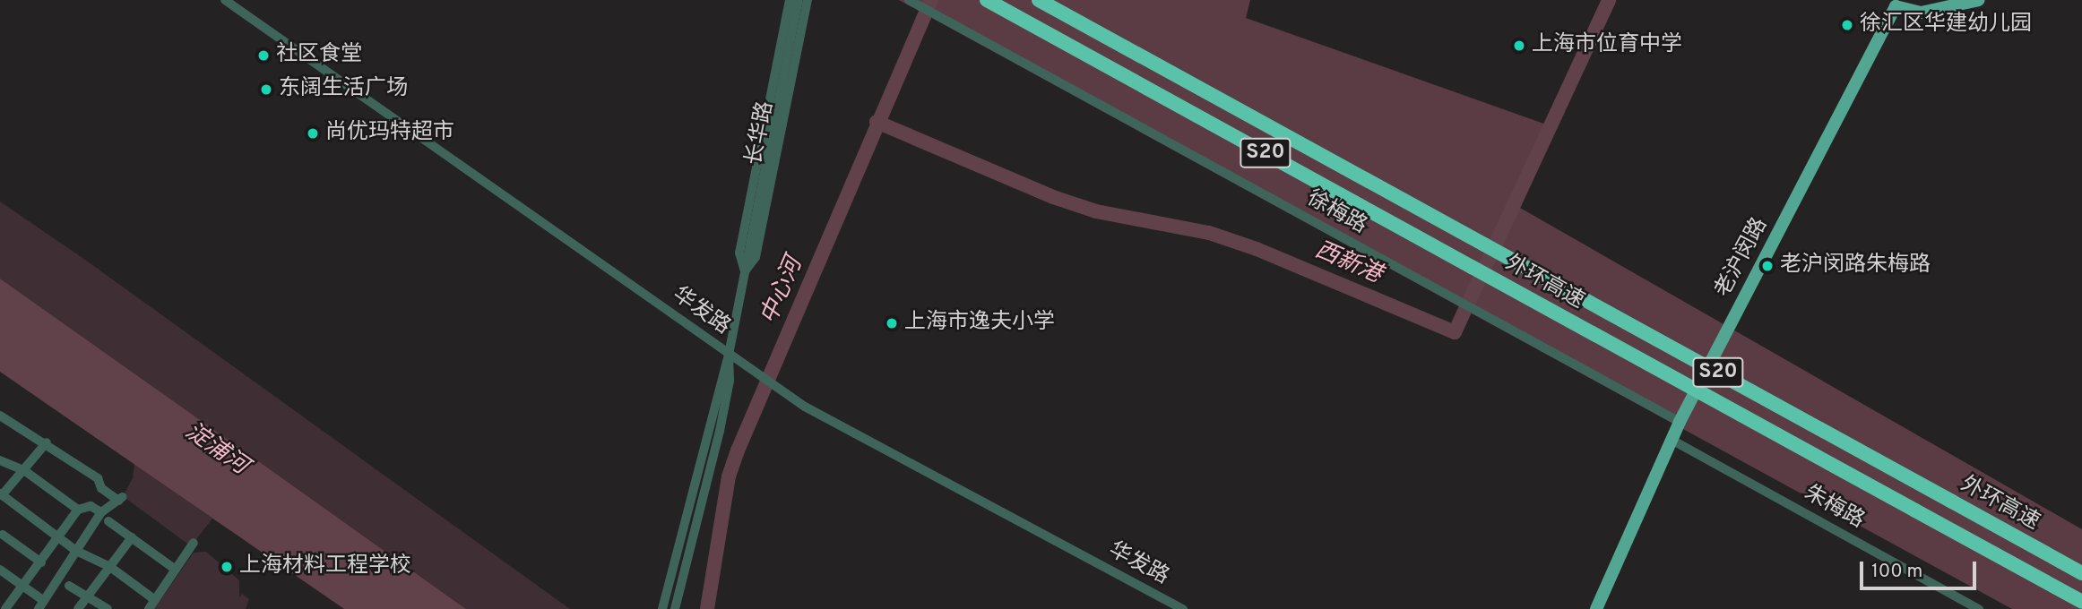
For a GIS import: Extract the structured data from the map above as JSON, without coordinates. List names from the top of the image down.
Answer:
{
  "streets": {
    "highway": ["S20", "外环高速"],
    "main road": ["老沪闵路"],
    "street": [
      "长华路",
      "徐梅路",
      "华发路",
      "朱梅路"
    ]
  },
  "crossings": [
    ["长华路", "华发路"],
    ["徐梅路", "老沪闵路"],
    ["老沪闵路", "朱梅路"]
  ],
  "water": ["西新港", "中心河", "淀浦河"],
  "places": [
    "徐汇区华建幼儿园",
    "上海市位育中学",
    "社区食堂",
    "东阔生活广场",
    "尚优玛特超市",
    "老沪闵路朱梅路",
    "上海市逸夫小学",
    "上海材料工程学校"
  ],
  "scale_bar": "100 m"
}
